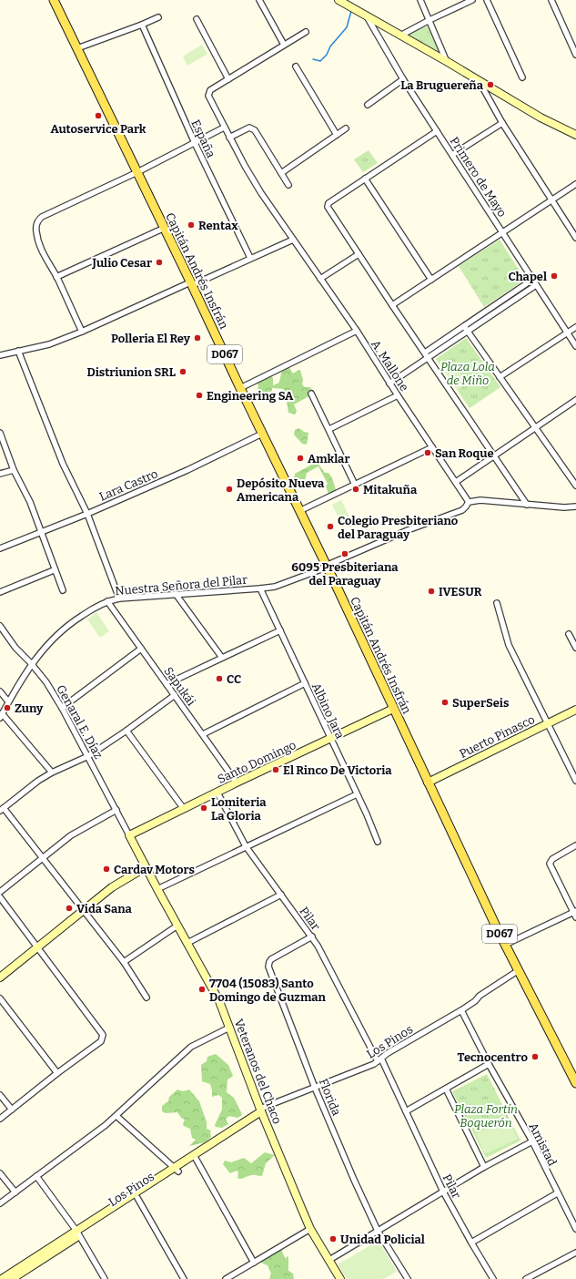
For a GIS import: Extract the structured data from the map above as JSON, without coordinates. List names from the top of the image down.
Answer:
{
  "streets": {
    "main road": ["Capitán Andrés Insfrán", "D067"],
    "street": [
      "España",
      "Primero de Mayo",
      "A. Mallone",
      "Lara Castro",
      "Nuestra Señora del Pilar",
      "Sapukái",
      "Albino Jara",
      "Genaral E. Díaz",
      "Puerto Pinasco",
      "Santo Domingo",
      "Pilar",
      "Los Pinos",
      "Veteranos del Chaco",
      "Florida",
      "Amistad"
    ]
  },
  "crossings": [
    ["Capitán Andrés Insfrán", "Lara Castro"],
    ["Capitán Andrés Insfrán", "Nuestra Señora del Pilar"],
    ["Capitán Andrés Insfrán", "Puerto Pinasco"],
    ["Capitán Andrés Insfrán", "Santo Domingo"],
    ["Capitán Andrés Insfrán", "Los Pinos"],
    ["A. Mallone", "Nuestra Señora del Pilar"],
    ["Nuestra Señora del Pilar", "Sapukái"],
    ["Nuestra Señora del Pilar", "Albino Jara"],
    ["Nuestra Señora del Pilar", "Genaral E. Díaz"],
    ["Sapukái", "Santo Domingo"],
    ["Albino Jara", "Santo Domingo"],
    ["Genaral E. Díaz", "Santo Domingo"],
    ["Genaral E. Díaz", "Veteranos del Chaco"],
    ["Santo Domingo", "Pilar"],
    ["Santo Domingo", "Veteranos del Chaco"],
    ["Pilar", "Los Pinos"],
    ["Pilar", "Florida"],
    ["Los Pinos", "Veteranos del Chaco"],
    ["Los Pinos", "Florida"],
    ["Los Pinos", "Amistad"]
  ],
  "parks": ["Plaza Lola de Miño", "Plaza Fortín Boquerón"],
  "places": [
    "La Bruguereña",
    "Autoservice Park",
    "Rentax",
    "Julio Cesar",
    "Chapel",
    "Polleria El Rey",
    "Distriunion SRL",
    "Engineering SA",
    "San Roque",
    "Amklar",
    "Depósito Nueva Americana",
    "Mitakuña",
    "Colegio Presbiteriano del Paraguay",
    "6095 Presbiteriana del Paraguay",
    "IVESUR",
    "CC",
    "SuperSeis",
    "Zuny",
    "El Rinco De Victoria",
    "Lomiteria La Gloria",
    "Cardav Motors",
    "Vida Sana",
    "7704 (15083) Santo Domingo de Guzman",
    "Tecnocentro",
    "Unidad Policial"
  ]
}
